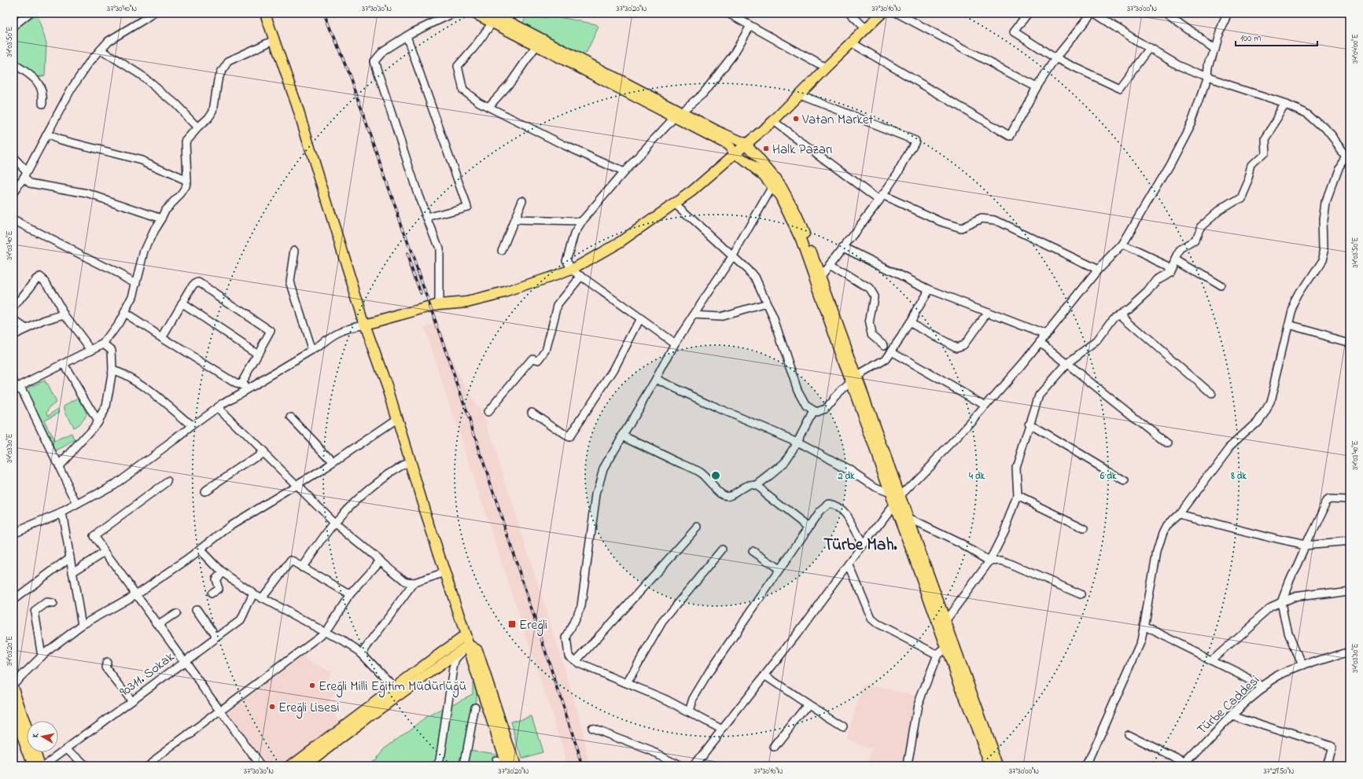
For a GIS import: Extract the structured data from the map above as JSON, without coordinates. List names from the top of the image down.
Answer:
{
  "streets": {
    "street": ["90311. Sokak", "Türbe Caddesi"]
  },
  "districts": ["Türbe Mah."],
  "places": {
    "other": [
      "Vatan Market",
      "Halk Pazarı",
      "Ereğli Milli Eğitim Müdürlüğü",
      "Ereğli Lisesi"
    ],
    "transit": ["Ereğli"]
  },
  "scale_bar": "100 m",
  "north": "left",
  "coordinates": [
    "37°30'40\"N",
    "37°30'30\"N",
    "37°30'20\"N",
    "37°30'10\"N",
    "37°30'00\"N",
    "34°03'50\"E",
    "34°04'00\"E",
    "34°03'40\"E",
    "34°03'30\"E",
    "34°03'20\"E",
    "37°29'50\"N"
  ],
  "rings": [
    "2 dk",
    "4 dk",
    "6 dk",
    "8 dk"
  ]
}
